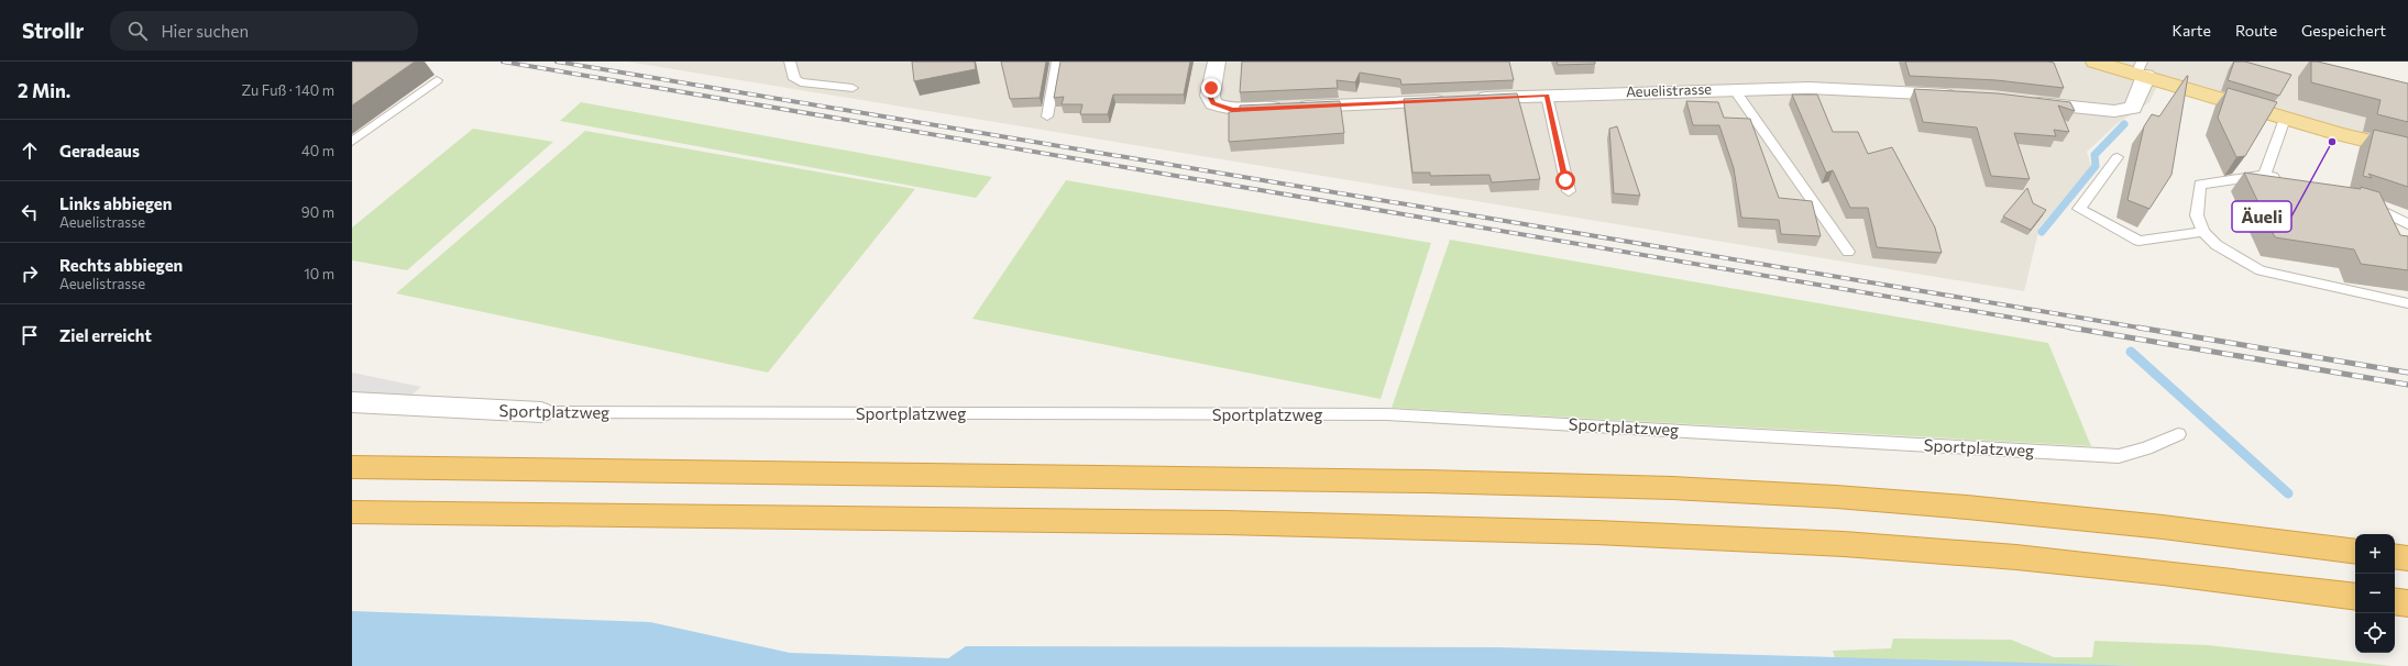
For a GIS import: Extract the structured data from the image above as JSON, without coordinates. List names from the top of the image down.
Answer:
{
  "streets": {
    "street": ["Aeuelistrasse", "Sportplatzweg"]
  },
  "places": ["Äueli"],
  "page": {
    "header": "Strollr",
    "search": "Hier suchen",
    "nav": ["Karte", "Route", "Gespeichert"],
    "heading": ["2 Min.", "Zu Fuß · 140 m"],
    "list": [
      ["Geradeaus", "40 m"],
      ["Links abbiegen", "Aeuelistrasse", "90 m"],
      ["Rechts abbiegen", "Aeuelistrasse", "10 m"],
      "Ziel erreicht"
    ],
    "map_buttons": ["+", "−"]
  }
}
